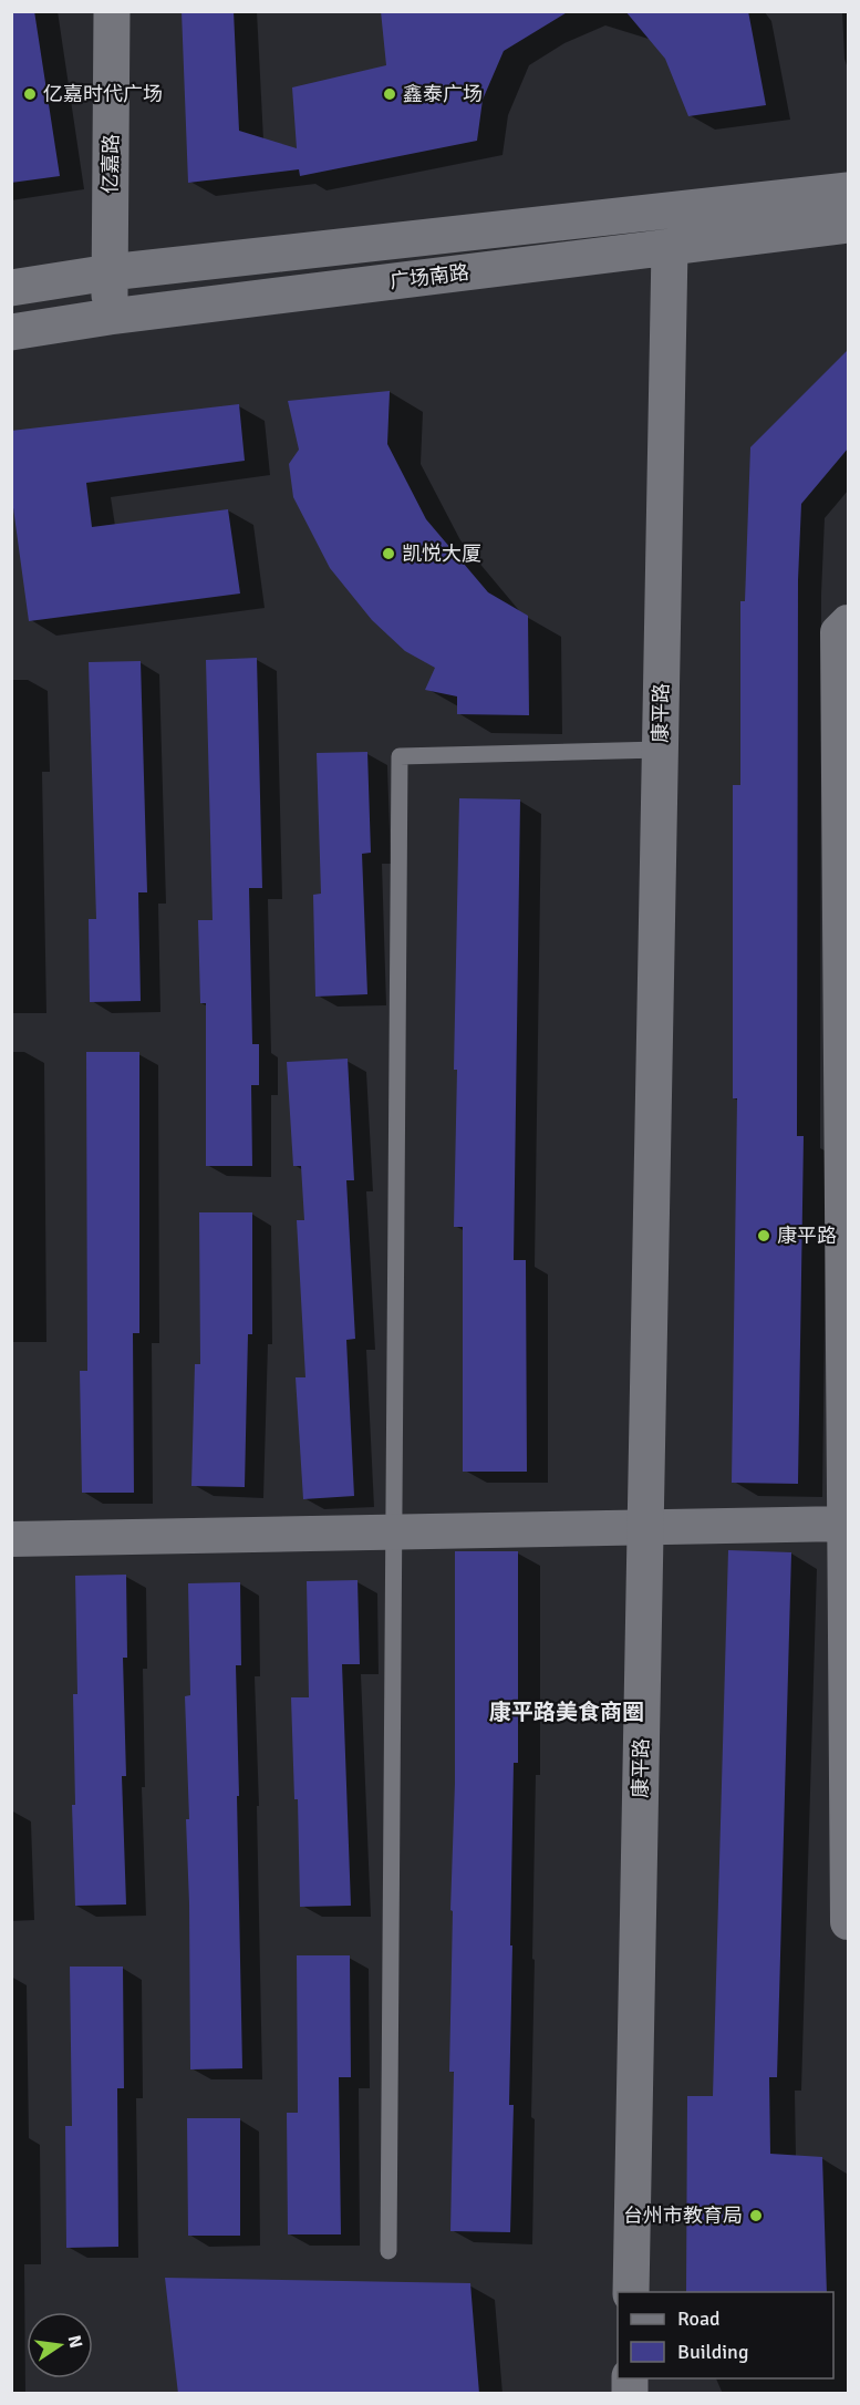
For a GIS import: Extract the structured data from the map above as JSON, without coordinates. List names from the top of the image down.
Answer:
{
  "streets": {
    "street": ["亿嘉路", "广场南路", "康平路"]
  },
  "crossings": [
    ["亿嘉路", "广场南路"],
    ["广场南路", "康平路"]
  ],
  "districts": ["康平路美食商圈"],
  "places": [
    "亿嘉时代广场",
    "鑫泰广场",
    "凯悦大厦",
    "康平路",
    "台州市教育局"
  ],
  "legend": ["Road", "Building"],
  "north": "right"
}
